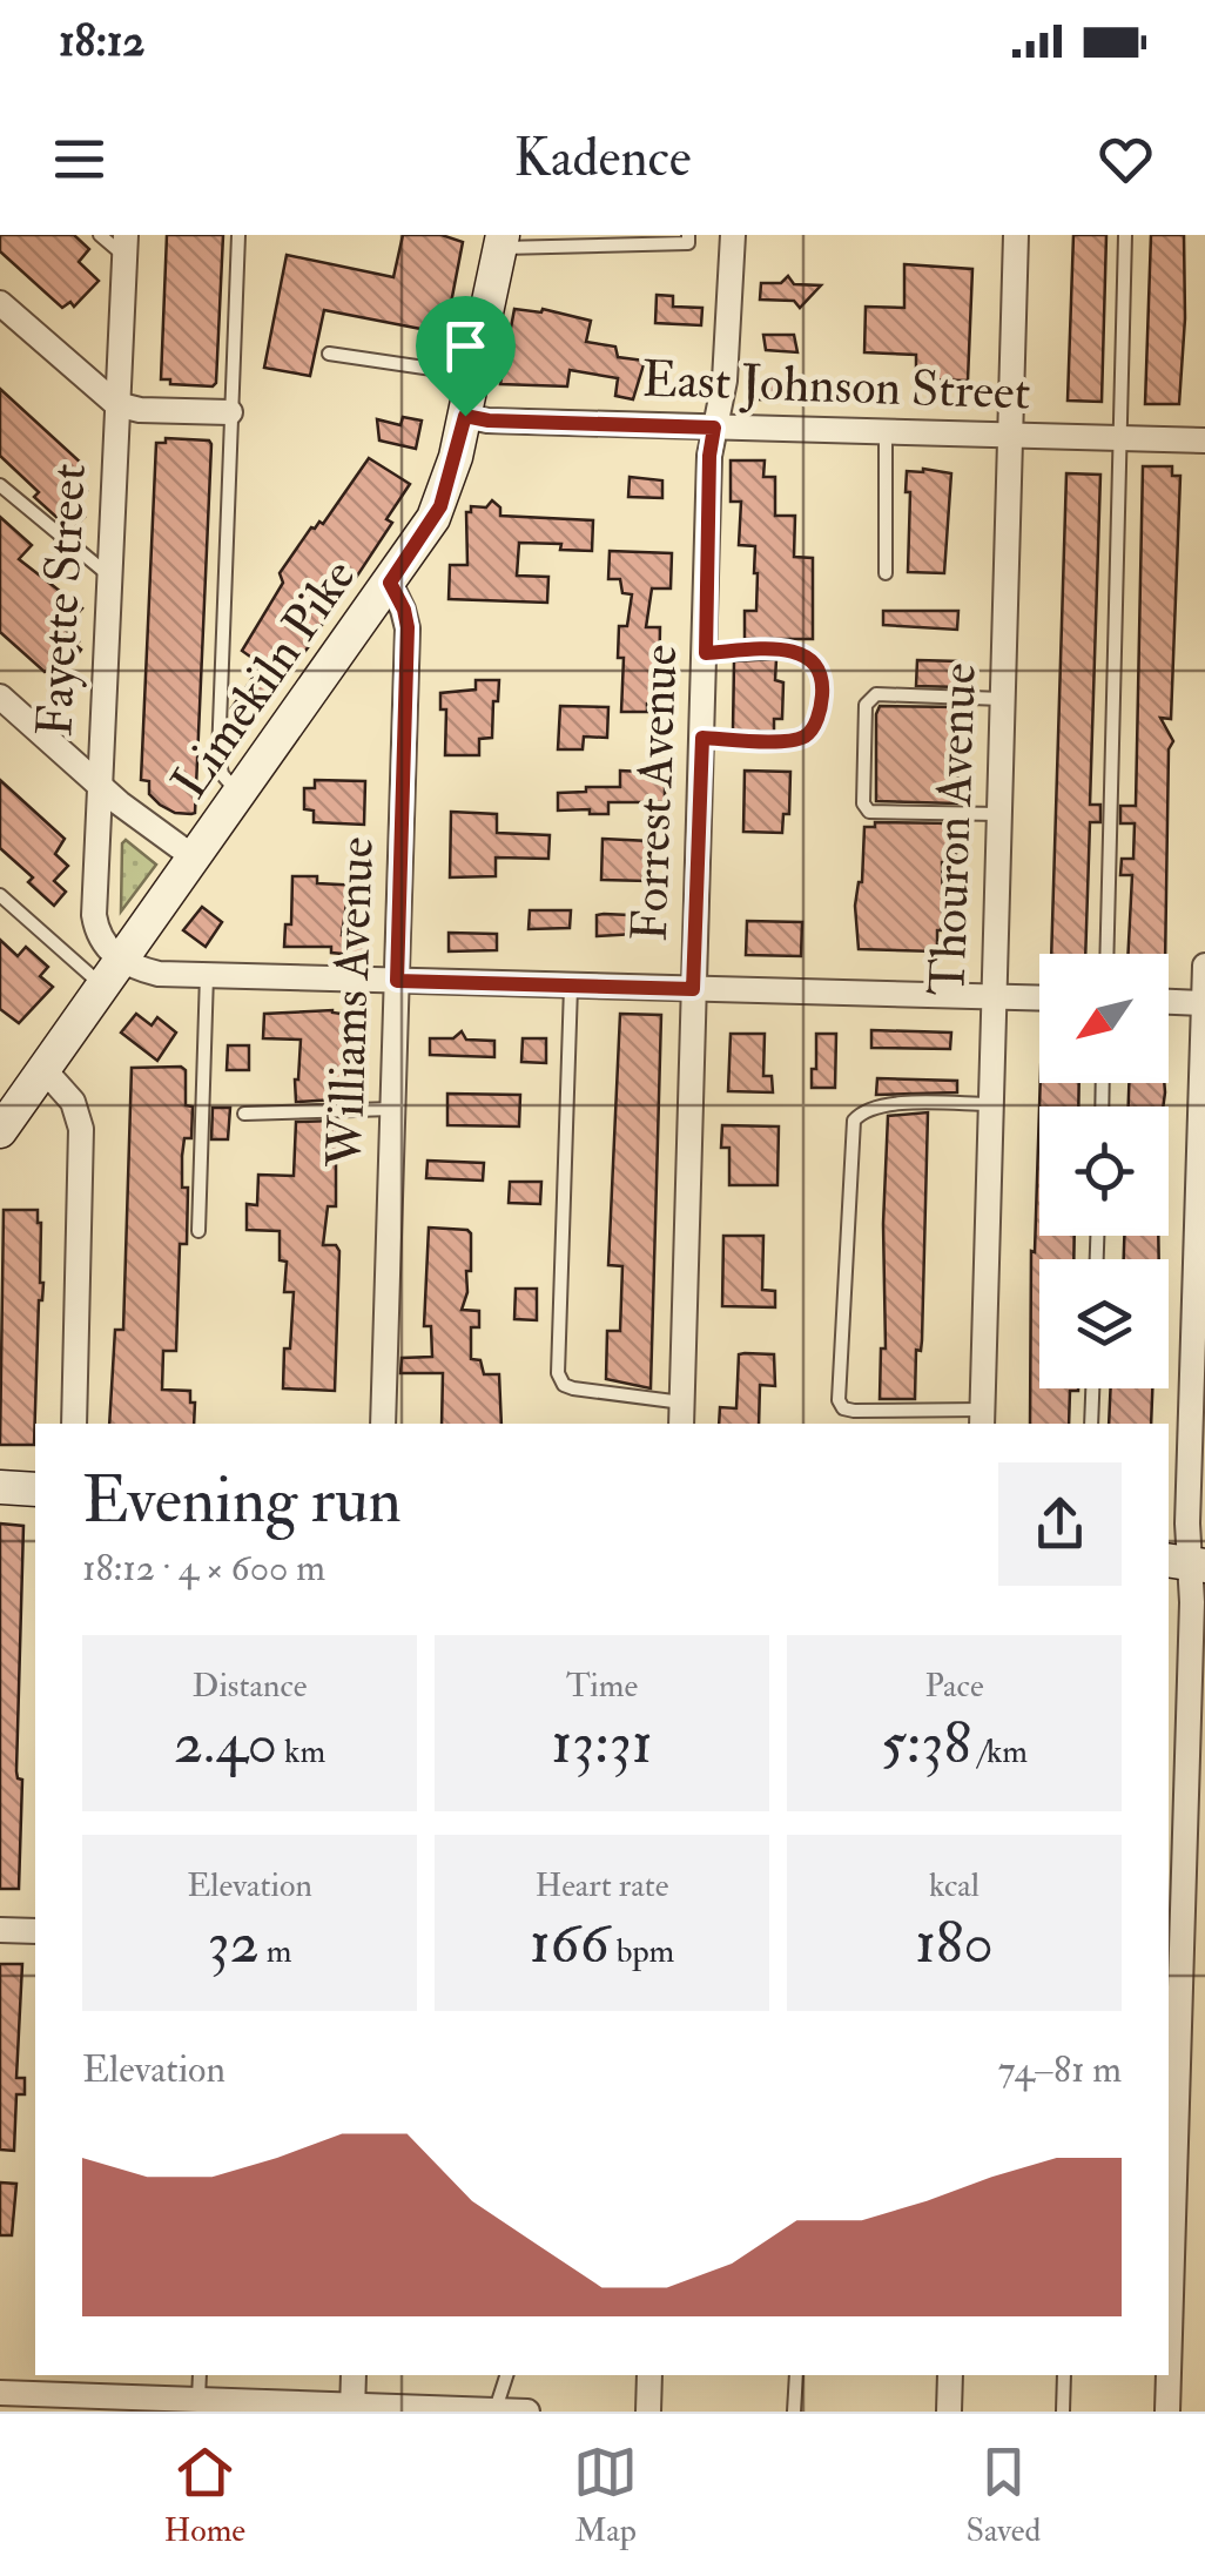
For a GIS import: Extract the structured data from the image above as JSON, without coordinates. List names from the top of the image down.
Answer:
{
  "streets": {
    "street": [
      "East Johnson Street",
      "Fayette Street",
      "Limekiln Pike",
      "Forrest Avenue",
      "Thouron Avenue",
      "Williams Avenue"
    ]
  },
  "crossings": [
    ["East Johnson Street", "Limekiln Pike"],
    ["East Johnson Street", "Forrest Avenue"],
    ["East Johnson Street", "Thouron Avenue"],
    ["Fayette Street", "Limekiln Pike"],
    ["Limekiln Pike", "Williams Avenue"]
  ],
  "north": "bottom left",
  "page": {
    "status": "18:12",
    "header": "Kadence",
    "heading": ["Evening run", "18:12 · 4 × 600 m"],
    "stats": [
      ["Distance", "2.40 km"],
      ["Time", "13:31"],
      ["Pace", "5:38 /km"],
      ["Elevation", "32 m"],
      ["Heart rate", "166 bpm"],
      ["kcal", "180"]
    ],
    "chart": ["Elevation", "74–81 m"],
    "tabs": ["Home", "Map", "Saved"]
  }
}
